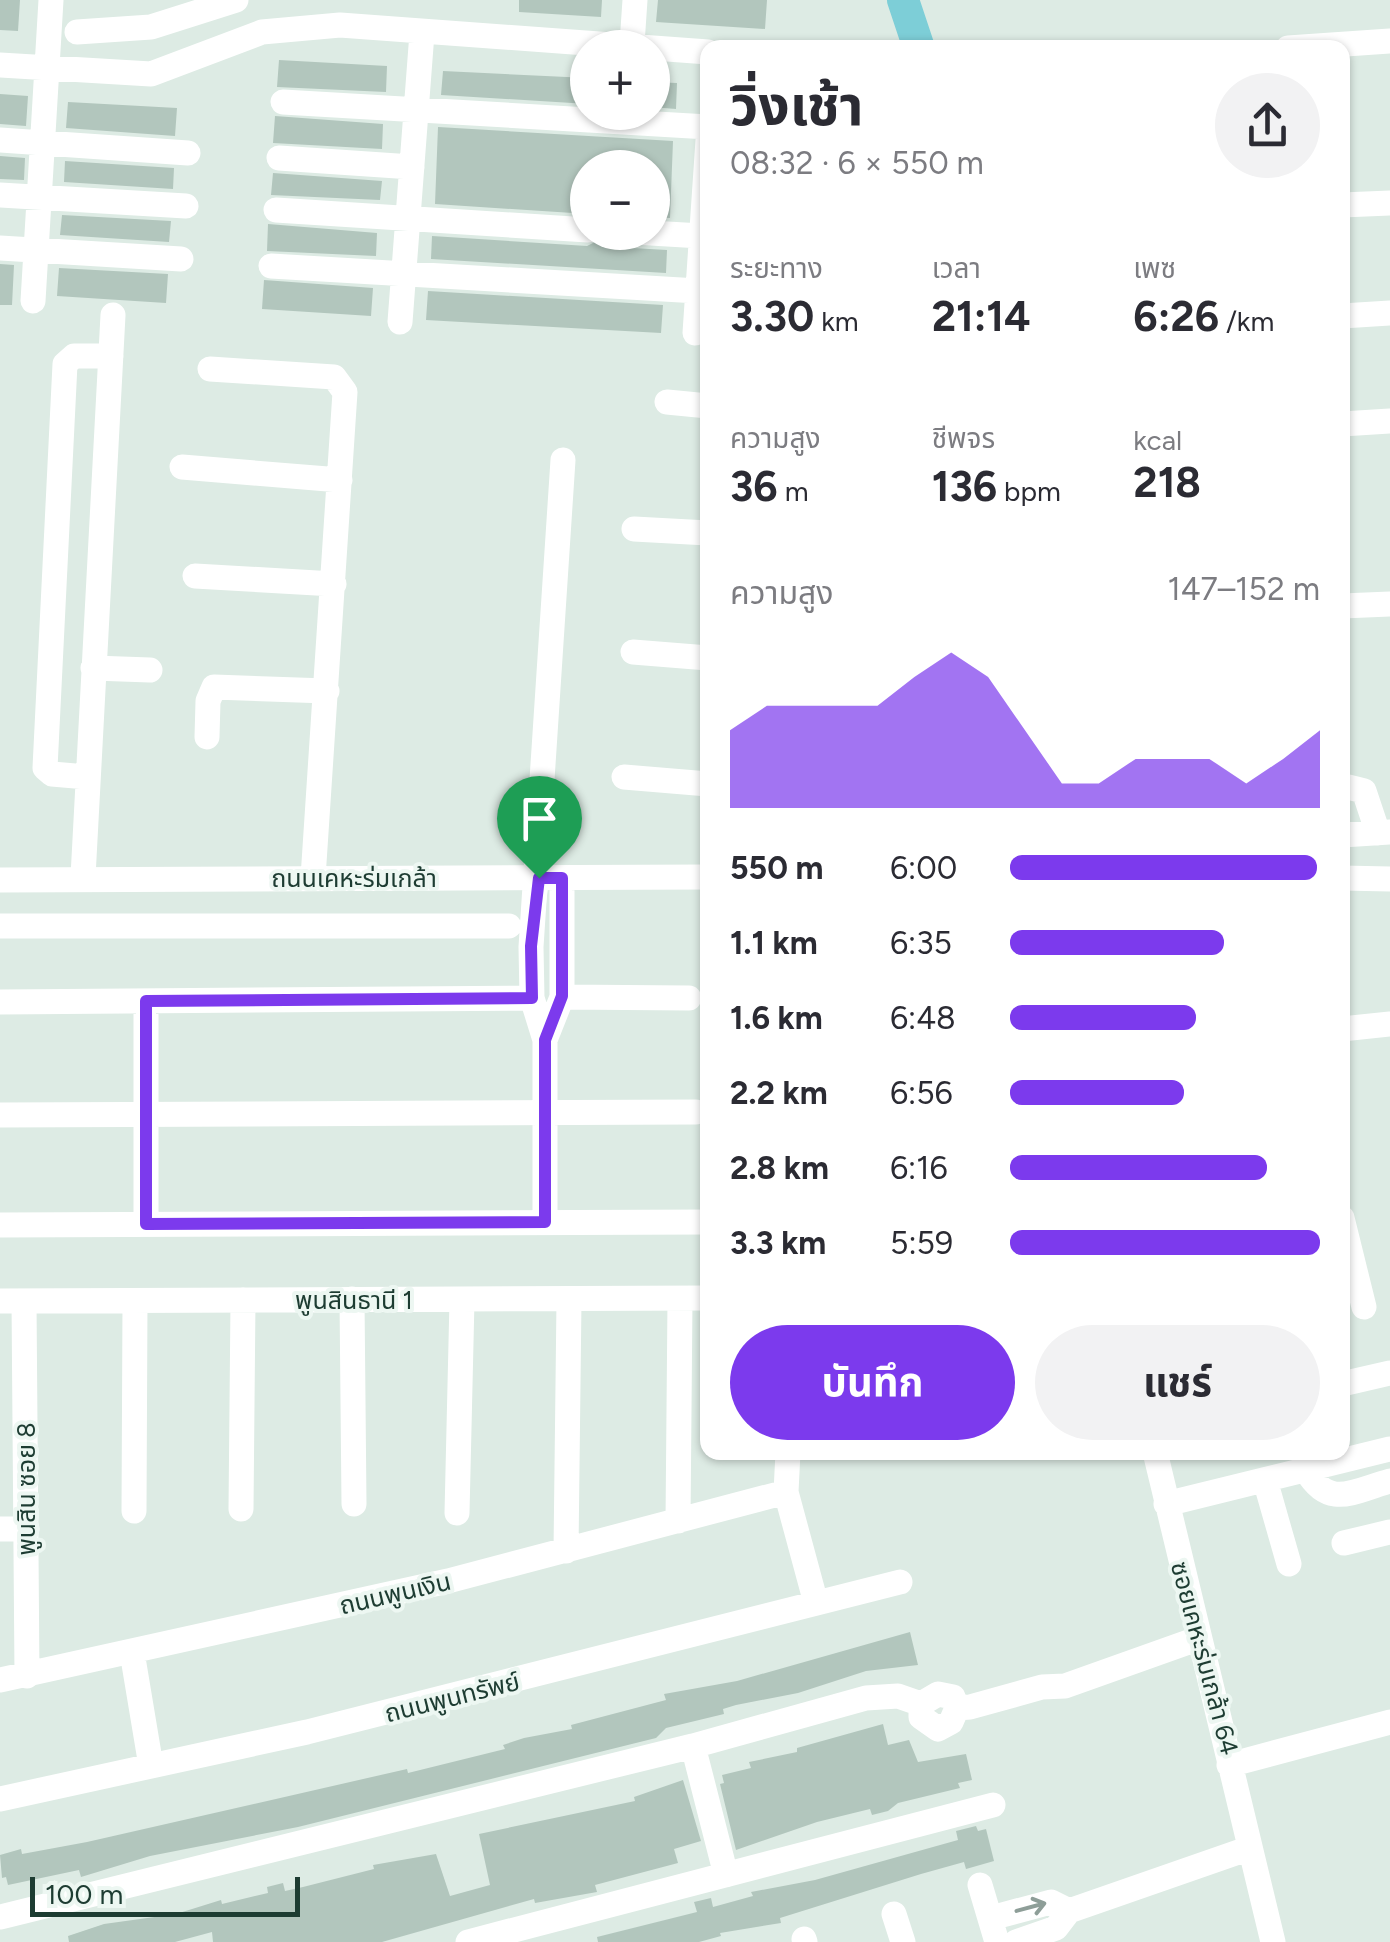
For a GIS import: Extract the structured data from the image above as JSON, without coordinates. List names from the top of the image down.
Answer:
{
  "streets": {
    "street": [
      "ถนนเคหะร่มเกล้า",
      "พูนสินธานี 1",
      "พูนสิน ซอย 8",
      "ถนนพูนเงิน",
      "ซอยเคหะร่มเกล้า 64",
      "ถนนพูนทรัพย์"
    ]
  },
  "crossings": [
    ["พูนสินธานี 1", "พูนสิน ซอย 8"],
    ["พูนสิน ซอย 8", "ถนนพูนเงิน"]
  ],
  "scale_bar": "100 m",
  "page": {
    "map_buttons": ["+", "−"],
    "heading": ["วิ่งเช้า", "08:32 · 6 × 550 m"],
    "stats": [
      ["ระยะทาง", "3.30 km"],
      ["เวลา", "21:14"],
      ["เพซ", "6:26 /km"],
      ["ความสูง", "36 m"],
      ["ชีพจร", "136 bpm"],
      ["kcal", "218"]
    ],
    "chart": ["ความสูง", "147–152 m"],
    "list": [
      {
        "name": "550 m",
        "note": "6:00"
      },
      {
        "name": "1.1 km",
        "note": "6:35"
      },
      {
        "name": "1.6 km",
        "note": "6:48"
      },
      {
        "name": "2.2 km",
        "note": "6:56"
      },
      {
        "name": "2.8 km",
        "note": "6:16"
      },
      {
        "name": "3.3 km",
        "note": "5:59"
      }
    ],
    "buttons": ["บันทึก", "แชร์"],
    "scale": "100 m"
  }
}
